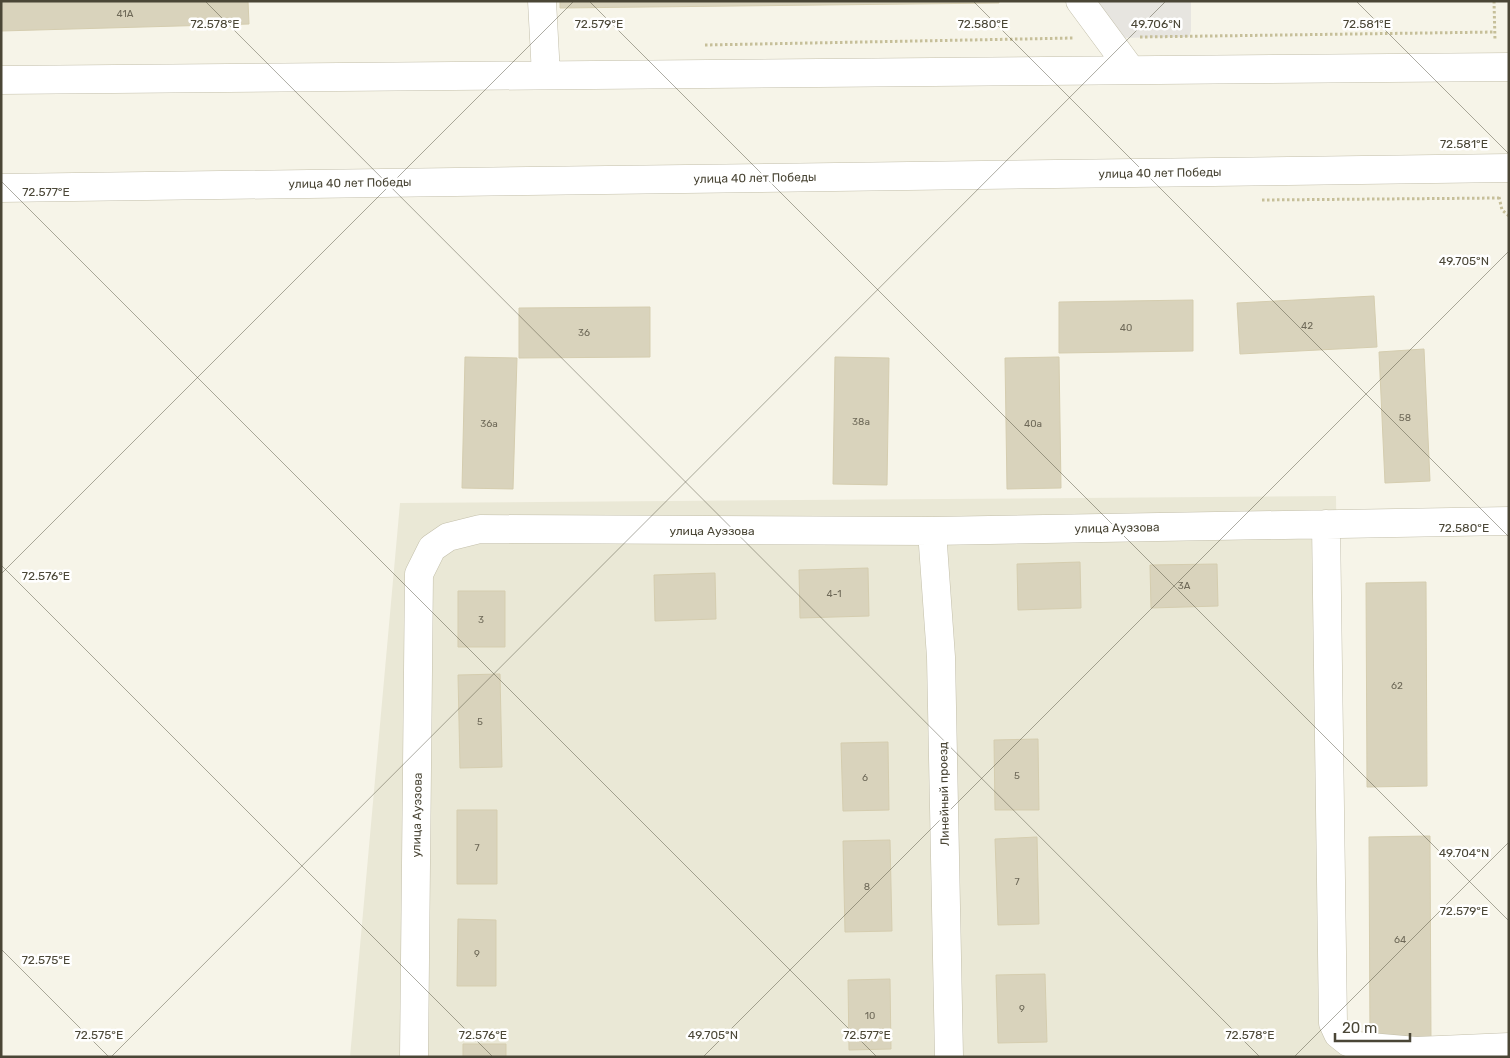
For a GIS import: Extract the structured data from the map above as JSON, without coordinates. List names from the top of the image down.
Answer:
{
  "streets": {
    "street": ["улица 40 лет Победы", "улица Ауэзова", "Линейный проезд"]
  },
  "crossings": [
    ["улица Ауэзова", "Линейный проезд"]
  ],
  "house_numbers": [
    "41А",
    "42",
    "40",
    "36",
    "58",
    "38а",
    "36а",
    "40а",
    "3А",
    "4-1",
    "3",
    "62",
    "5",
    "5",
    "6",
    "7",
    "7",
    "8",
    "64",
    "9",
    "9",
    "10"
  ],
  "scale_bar": "20 m",
  "coordinates": [
    "72.580°E",
    "72.581°E",
    "72.578°E",
    "72.579°E",
    "49.706°N",
    "72.577°E",
    "49.705°N",
    "72.576°E",
    "49.704°N",
    "72.575°E"
  ]
}
